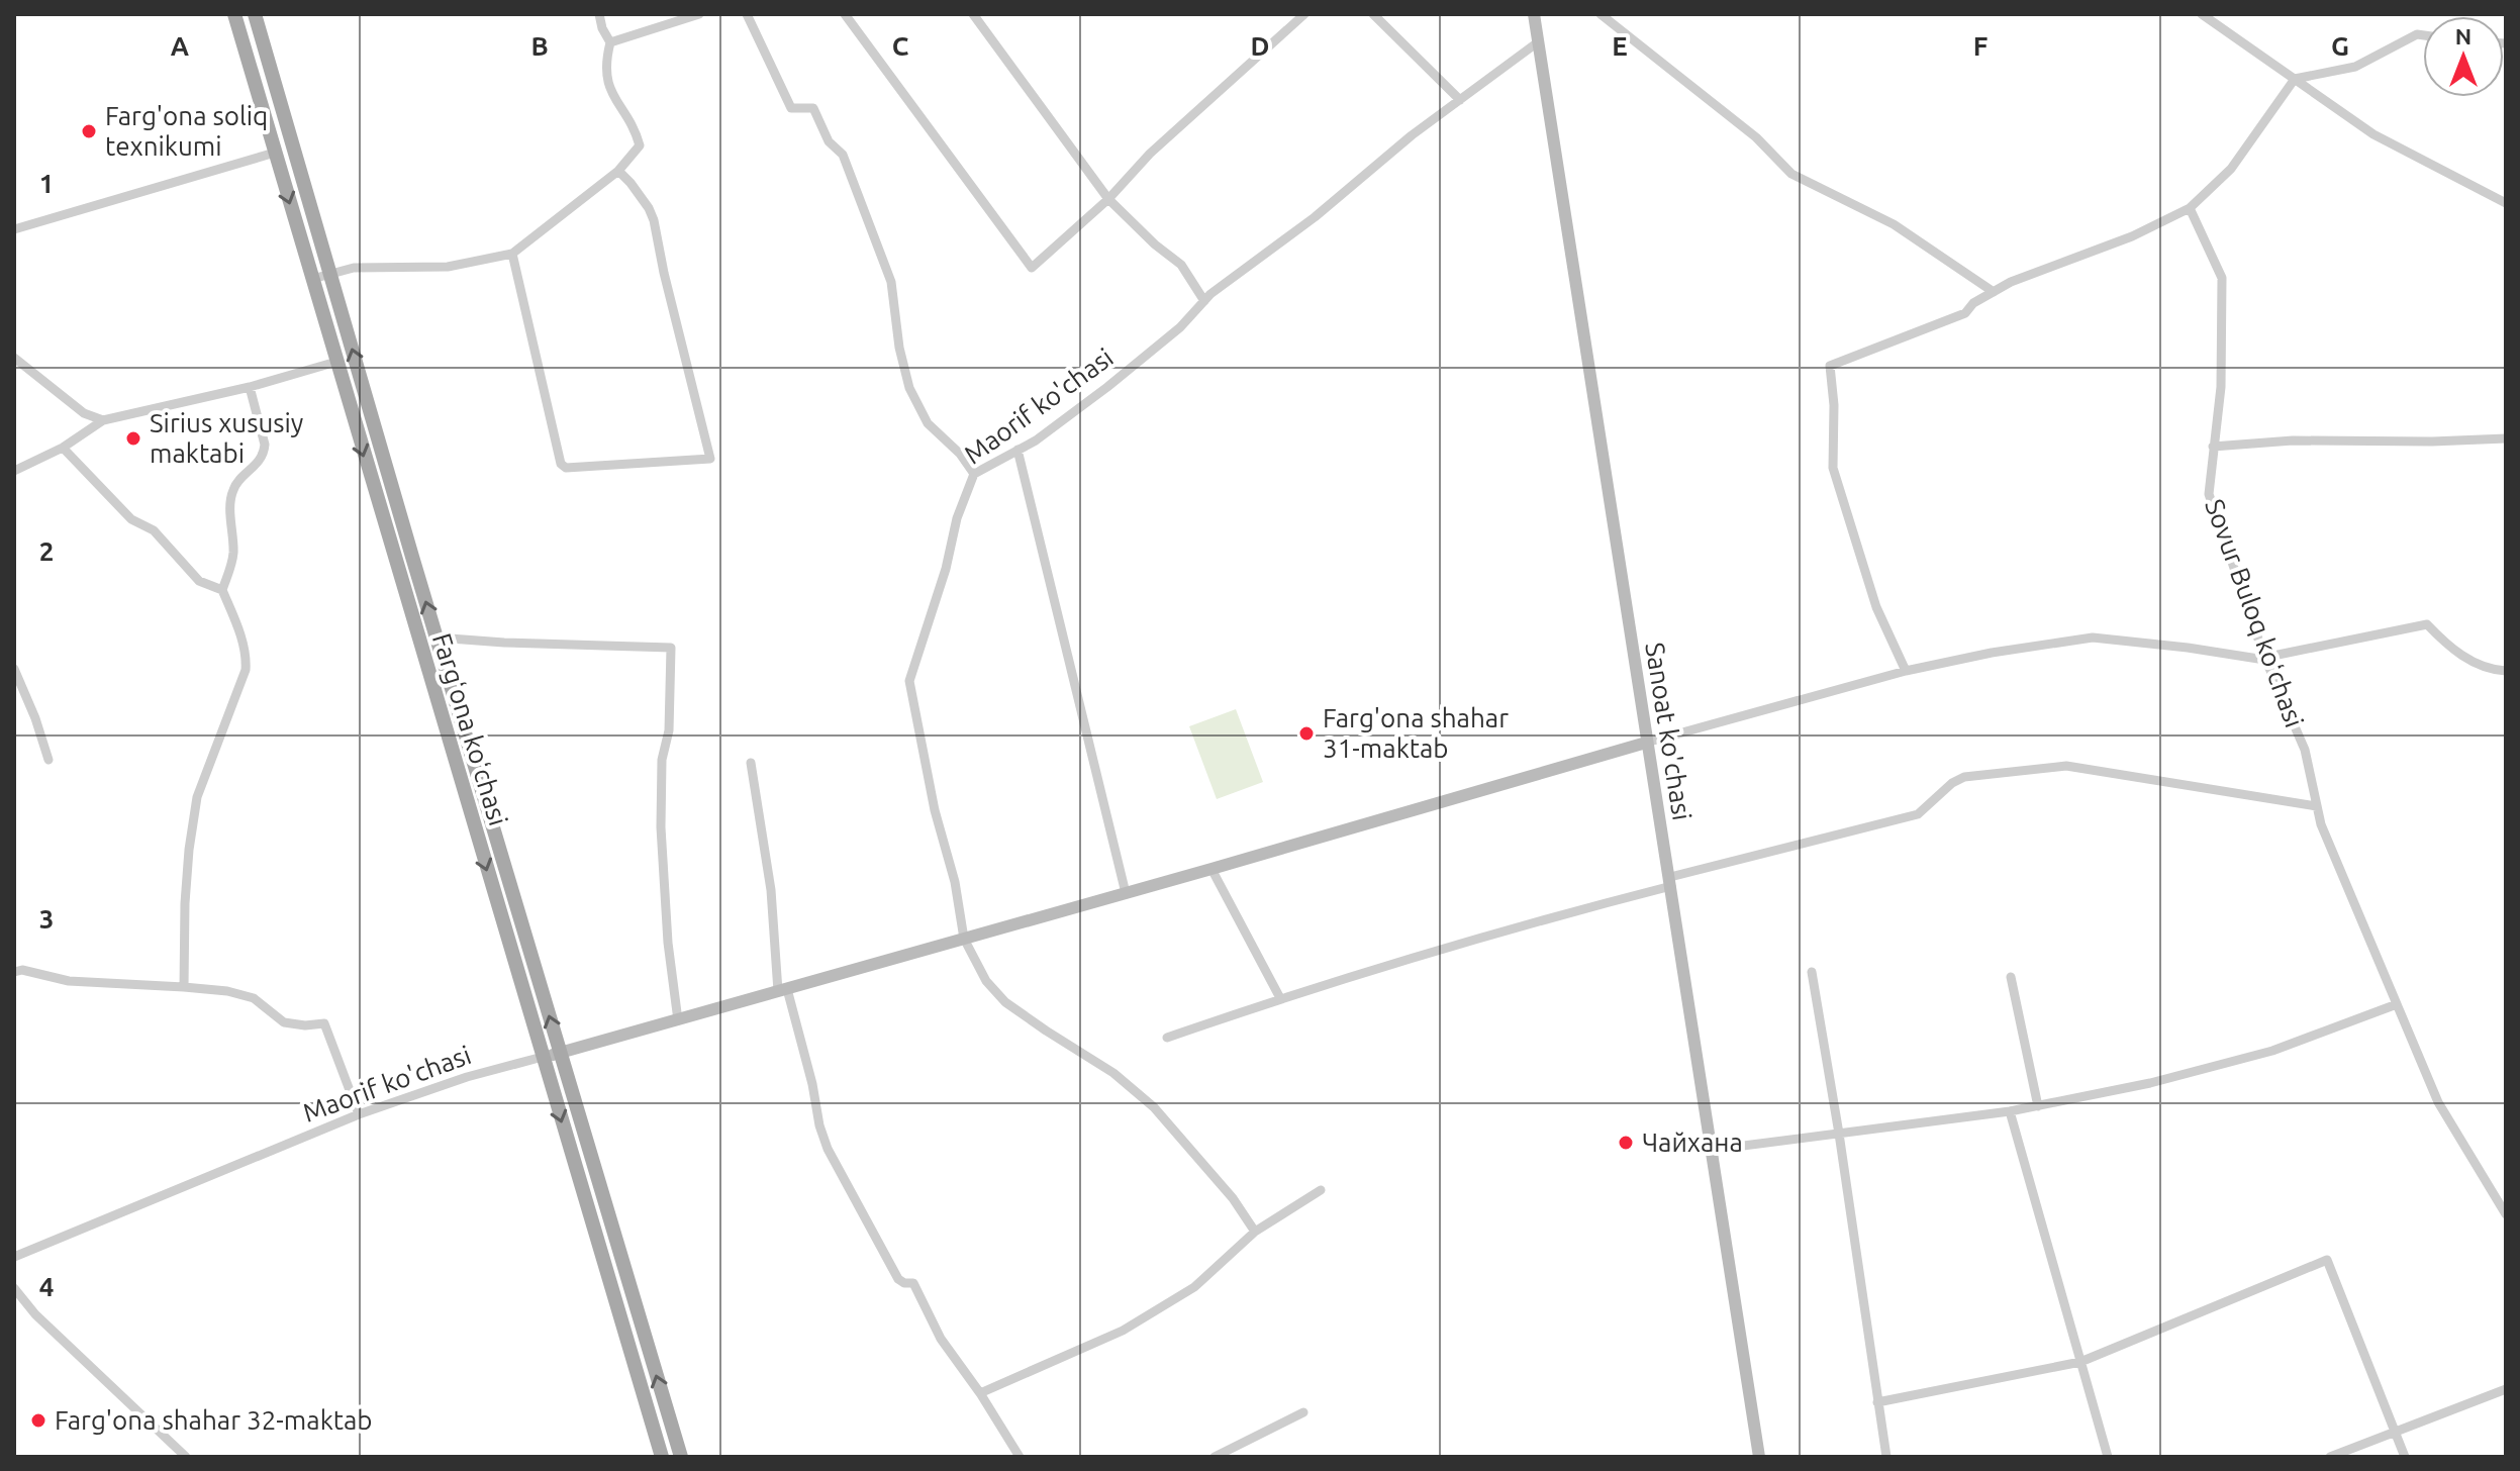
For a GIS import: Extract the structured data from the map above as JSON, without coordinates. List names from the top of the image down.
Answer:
{
  "streets": {
    "main road": ["Maorif ko'chasi", "Fargʻona koʻchasi", "Sanoat ko'chasi"],
    "street": ["Sovur Buloq koʻchasi"]
  },
  "crossings": [
    ["Maorif ko'chasi", "Fargʻona koʻchasi"],
    ["Maorif ko'chasi", "Sanoat ko'chasi"]
  ],
  "places": [
    "Farg'ona soliq texnikumi",
    "Sirius xususiy maktabi",
    "Farg'ona shahar 31-maktab",
    "Чайхана",
    "Farg'ona shahar 32-maktab"
  ],
  "north": "top",
  "grid": {
    "columns": [
      "A",
      "B",
      "C",
      "D",
      "E",
      "F",
      "G"
    ],
    "rows": [
      "1",
      "2",
      "3",
      "4"
    ]
  }
}
